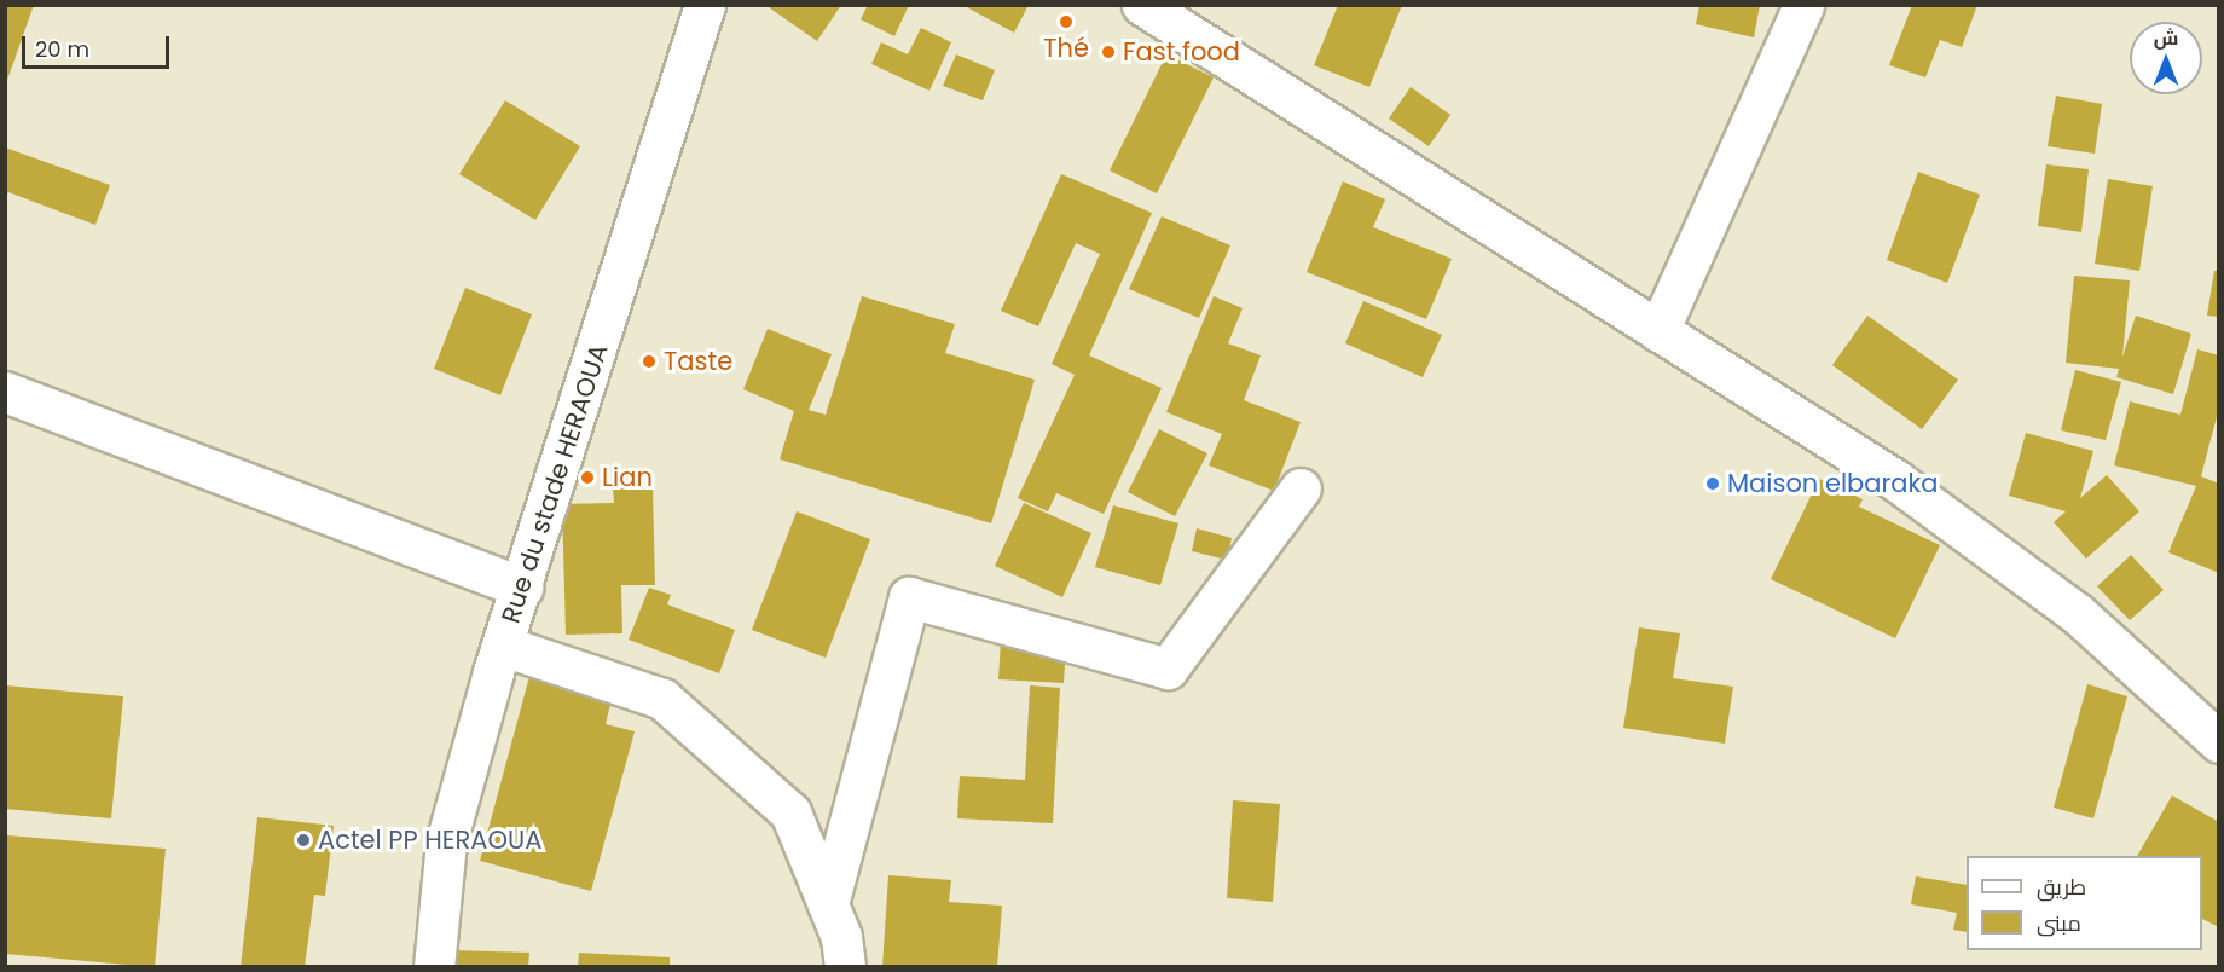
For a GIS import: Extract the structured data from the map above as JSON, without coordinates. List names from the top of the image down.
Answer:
{
  "streets": {
    "street": ["Rue du stade HERAOUA"]
  },
  "places": [
    "Thé",
    "Fast food",
    "Taste",
    "Lian",
    "Maison elbaraka",
    "Actel PP HERAOUA"
  ],
  "legend": ["طريق", "مبنى"],
  "scale_bar": "20 m",
  "north": "top"
}
